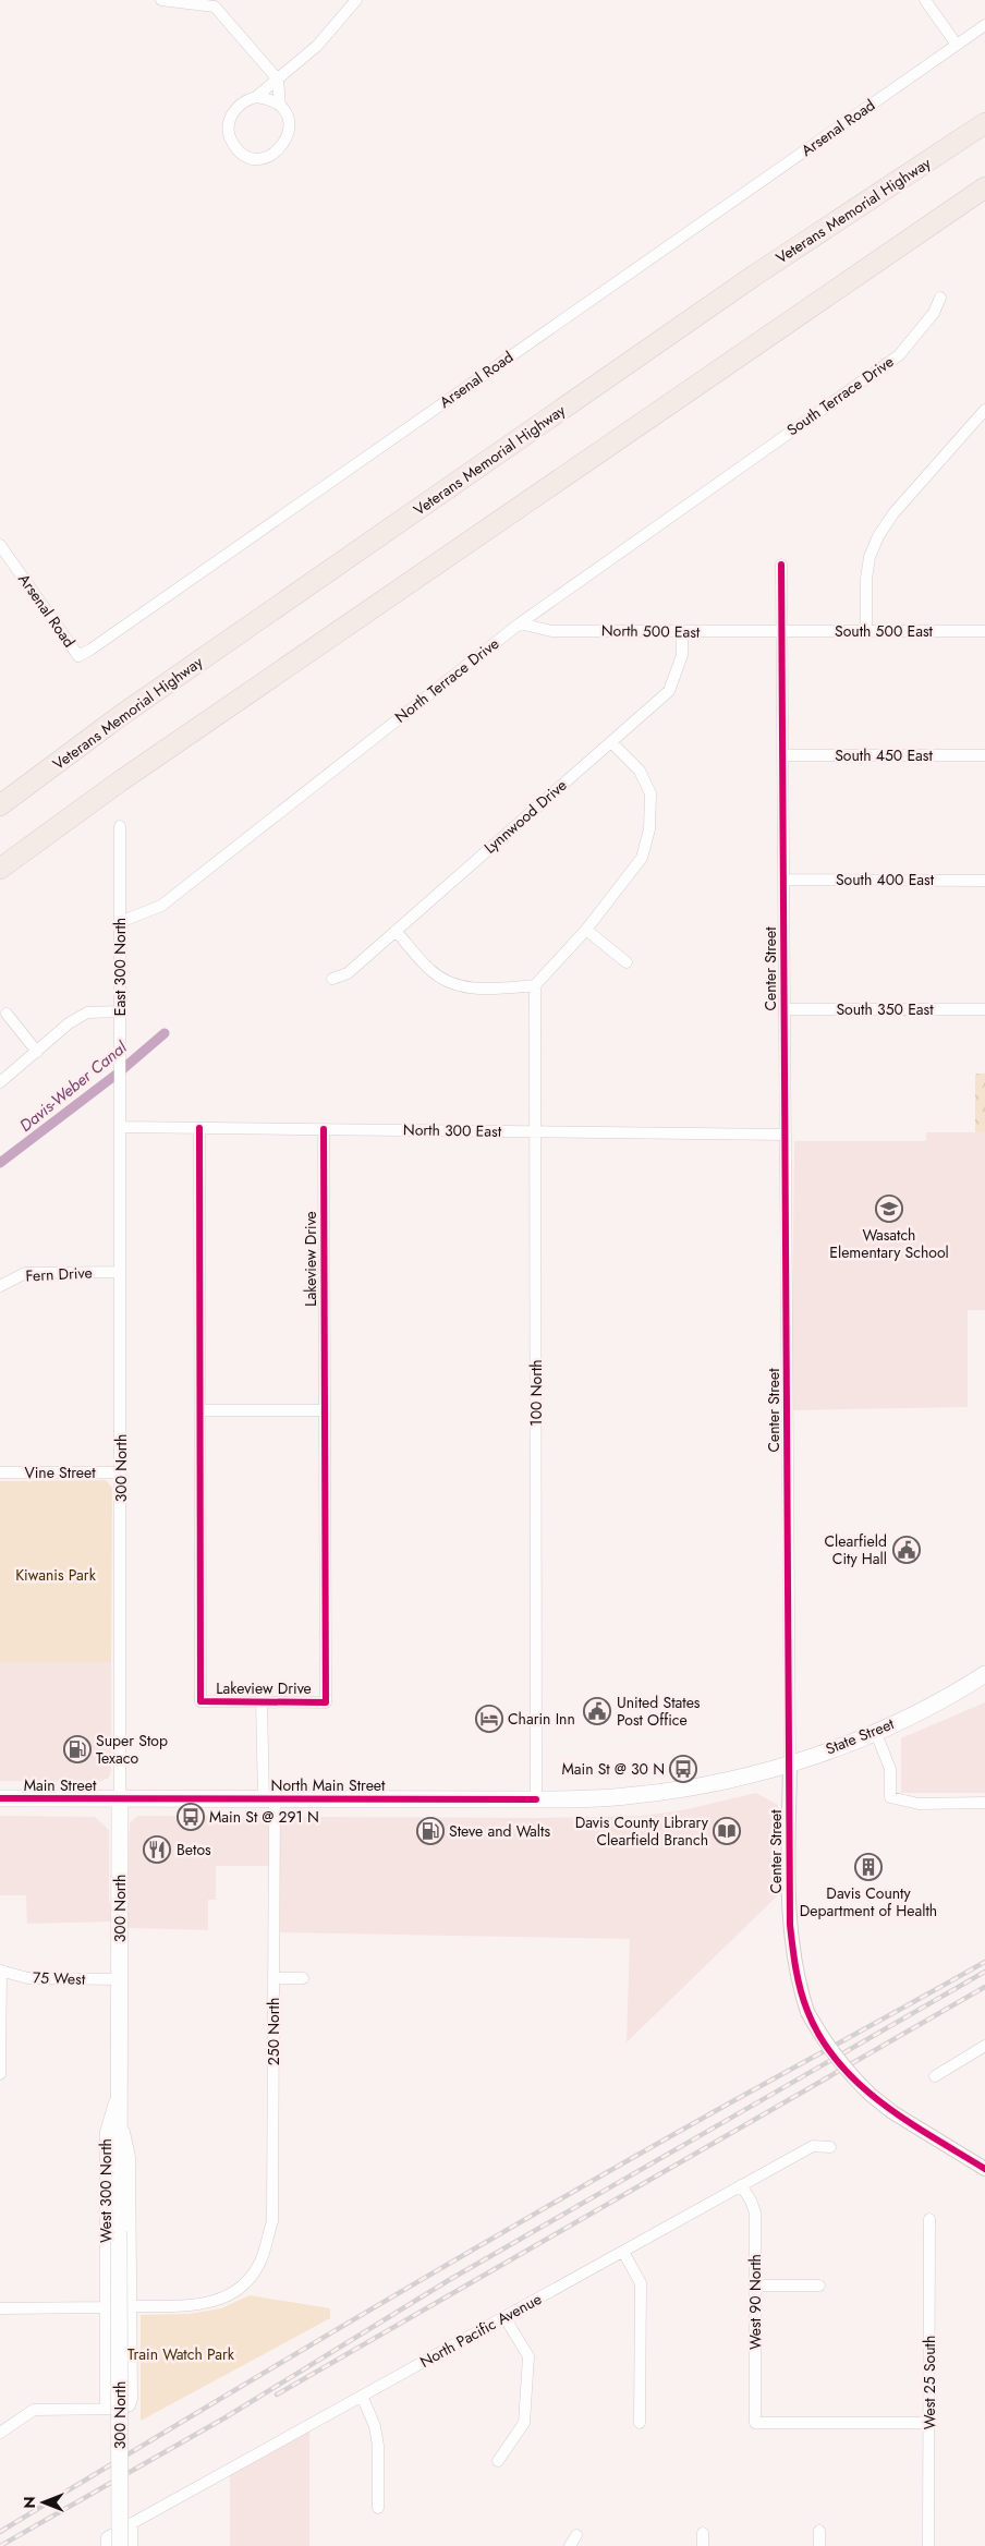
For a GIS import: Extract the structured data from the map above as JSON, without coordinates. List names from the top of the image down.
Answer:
{
  "streets": {
    "highway": ["Veterans Memorial Highway"],
    "main road": [
      "300 North",
      "State Street",
      "Main Street",
      "North Main Street"
    ],
    "street": [
      "Arsenal Road",
      "South Terrace Drive",
      "North 500 East",
      "South 500 East",
      "North Terrace Drive",
      "South 450 East",
      "Lynnwood Drive",
      "South 400 East",
      "East 300 North",
      "Center Street",
      "South 350 East",
      "North 300 East",
      "Lakeview Drive",
      "Fern Drive",
      "100 North",
      "Vine Street",
      "75 West",
      "250 North",
      "West 300 North",
      "West 90 North",
      "North Pacific Avenue",
      "West 25 South"
    ]
  },
  "crossings": [
    ["South Terrace Drive", "North Terrace Drive"],
    ["North 500 East", "South 500 East"],
    ["North 500 East", "North Terrace Drive"],
    ["North 500 East", "Lynnwood Drive"],
    ["North 500 East", "Center Street"],
    ["South 500 East", "Center Street"],
    ["North Terrace Drive", "East 300 North"],
    ["South 450 East", "Center Street"],
    ["South 400 East", "Center Street"],
    ["East 300 North", "North 300 East"],
    ["East 300 North", "Fern Drive"],
    ["East 300 North", "300 North"],
    ["Center Street", "South 350 East"],
    ["Center Street", "North 300 East"],
    ["Center Street", "State Street"],
    ["North 300 East", "Lakeview Drive"],
    ["North 300 East", "100 North"],
    ["Lakeview Drive", "North Main Street"],
    ["Lakeview Drive", "250 North"],
    ["Fern Drive", "300 North"],
    ["100 North", "North Main Street"],
    ["300 North", "Vine Street"],
    ["300 North", "Main Street"],
    ["300 North", "North Main Street"],
    ["300 North", "75 West"],
    ["300 North", "West 300 North"],
    ["State Street", "North Main Street"],
    ["Main Street", "North Main Street"],
    ["North Main Street", "250 North"],
    ["250 North", "West 300 North"],
    ["West 90 North", "North Pacific Avenue"],
    ["West 90 North", "West 25 South"]
  ],
  "water": ["Davis-Weber Canal"],
  "parks": ["Kiwanis Park", "Train Watch Park"],
  "places": {
    "school or university": ["Wasatch Elementary School"],
    "public building": ["Clearfield City Hall", "United States Post Office"],
    "hotel": ["Charin Inn"],
    "fuel station": ["Super Stop Texaco", "Steve and Walts"],
    "bus stop": ["Main St @ 30 N", "Main St @ 291 N"],
    "library": ["Davis County Library Clearfield Branch"],
    "restaurant": ["Betos"],
    "building": ["Davis County Department of Health"]
  },
  "north": "left"
}
